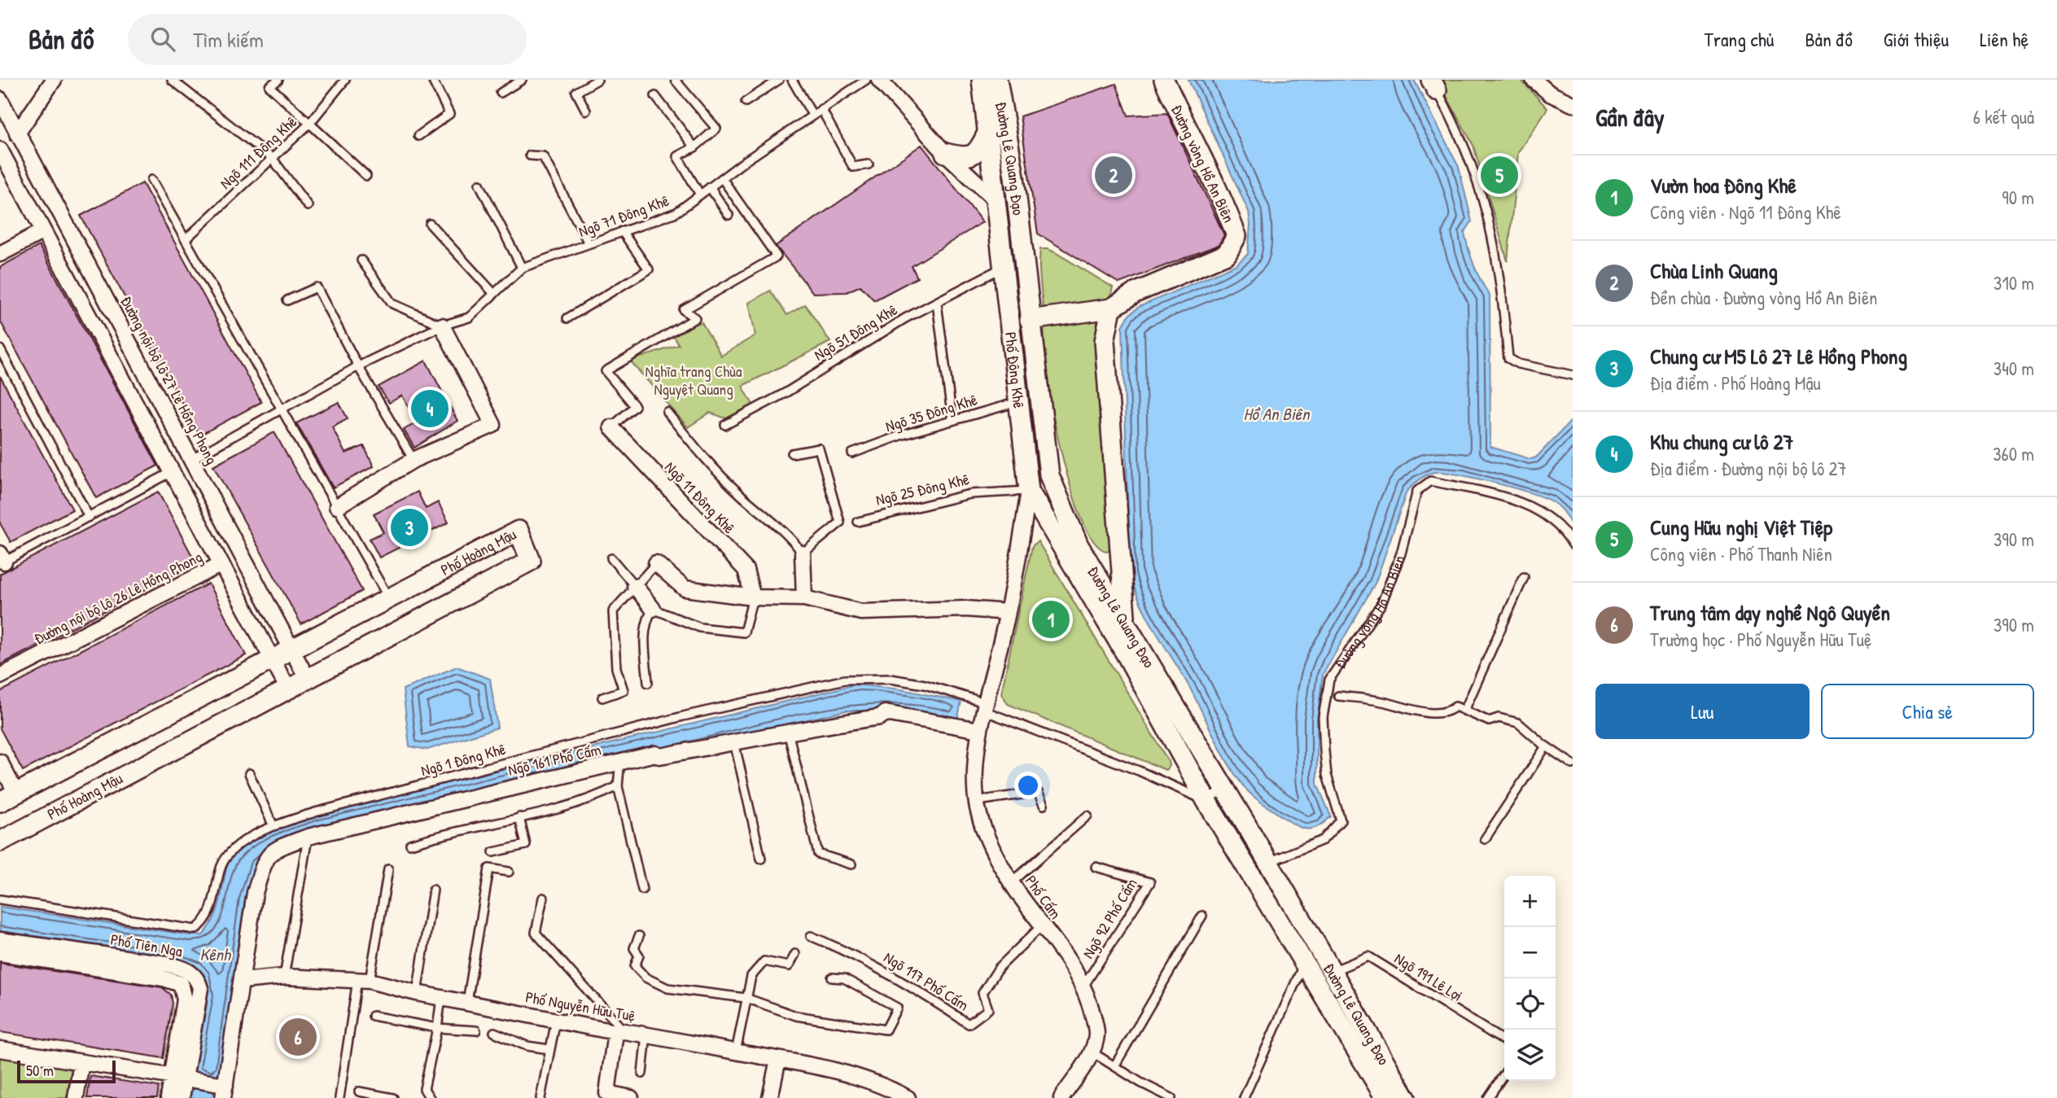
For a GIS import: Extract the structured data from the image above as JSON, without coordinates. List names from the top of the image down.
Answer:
{
  "streets": {
    "street": [
      "Đường Lê Quang Đạo",
      "Đường vòng Hồ An Biên",
      "Phố Đông Khê",
      "Đường nội bộ lô 27 Lê Hồng Phong",
      "Ngõ 11 Đông Khê",
      "Phố Hoàng Mậu",
      "Đường nội bộ lô 26 Lê Hồng Phong",
      "Ngõ 161 Phố Cấm",
      "Phố Cấm",
      "Phố Tiên Nga",
      "Phố Nguyễn Hữu Tuệ"
    ],
    "lane": [
      "Ngõ 111 Đông Khê",
      "Ngõ 71 Đông Khê",
      "Ngõ 51 Đông Khê",
      "Ngõ 35 Đông Khê",
      "Ngõ 25 Đông Khê",
      "Ngõ 1 Đông Khê",
      "Ngõ 92 Phố Cấm",
      "Ngõ 191 Lê Lợi",
      "Ngõ 117 Phố Cấm"
    ]
  },
  "crossings": [
    ["Đường Lê Quang Đạo", "Đường vòng Hồ An Biên"],
    ["Đường Lê Quang Đạo", "Phố Đông Khê"],
    ["Đường Lê Quang Đạo", "Ngõ 25 Đông Khê"],
    ["Đường Lê Quang Đạo", "Ngõ 1 Đông Khê"],
    ["Đường Lê Quang Đạo", "Ngõ 191 Lê Lợi"],
    ["Ngõ 71 Đông Khê", "Đường nội bộ lô 27 Lê Hồng Phong"],
    ["Ngõ 51 Đông Khê", "Phố Đông Khê"],
    ["Phố Đông Khê", "Ngõ 35 Đông Khê"],
    ["Phố Đông Khê", "Ngõ 25 Đông Khê"],
    ["Phố Đông Khê", "Ngõ 1 Đông Khê"],
    ["Phố Đông Khê", "Phố Cấm"],
    ["Đường nội bộ lô 27 Lê Hồng Phong", "Phố Hoàng Mậu"],
    ["Ngõ 1 Đông Khê", "Phố Cấm"],
    ["Ngõ 161 Phố Cấm", "Phố Nguyễn Hữu Tuệ"],
    ["Phố Cấm", "Ngõ 92 Phố Cấm"],
    ["Phố Cấm", "Ngõ 117 Phố Cấm"]
  ],
  "water": ["Hồ An Biên", "Kênh"],
  "parks": ["Nghĩa trang Chùa Nguyệt Quang"],
  "scale_bar": "50 m",
  "page": {
    "header": "Bản đồ",
    "search": "Tìm kiếm",
    "nav": [
      "Trang chủ",
      "Bản đồ",
      "Giới thiệu",
      "Liên hệ"
    ],
    "heading": ["Gần đây", "6 kết quả"],
    "pins": [
      "2",
      "5",
      "4",
      "3",
      "1",
      "6"
    ],
    "list": [
      {
        "mark": "1",
        "name": "Vườn hoa Đông Khê",
        "note": "Công viên · Ngõ 11 Đông Khê",
        "value": "90 m"
      },
      {
        "mark": "2",
        "name": "Chùa Linh Quang",
        "note": "Đền chùa · Đường vòng Hồ An Biên",
        "value": "310 m"
      },
      {
        "mark": "3",
        "name": "Chung cư M5 Lô 27 Lê Hồng Phong",
        "note": "Địa điểm · Phố Hoàng Mậu",
        "value": "340 m"
      },
      {
        "mark": "4",
        "name": "Khu chung cư lô 27",
        "note": "Địa điểm · Đường nội bộ lô 27",
        "value": "360 m"
      },
      {
        "mark": "5",
        "name": "Cung Hữu nghị Việt Tiệp",
        "note": "Công viên · Phố Thanh Niên",
        "value": "390 m"
      },
      {
        "mark": "6",
        "name": "Trung tâm dạy nghề Ngô Quyền",
        "note": "Trường học · Phố Nguyễn Hữu Tuệ",
        "value": "390 m"
      }
    ],
    "buttons": ["Lưu", "Chia sẻ"],
    "map_buttons": ["+", "−"],
    "scale": "50 m"
  }
}
